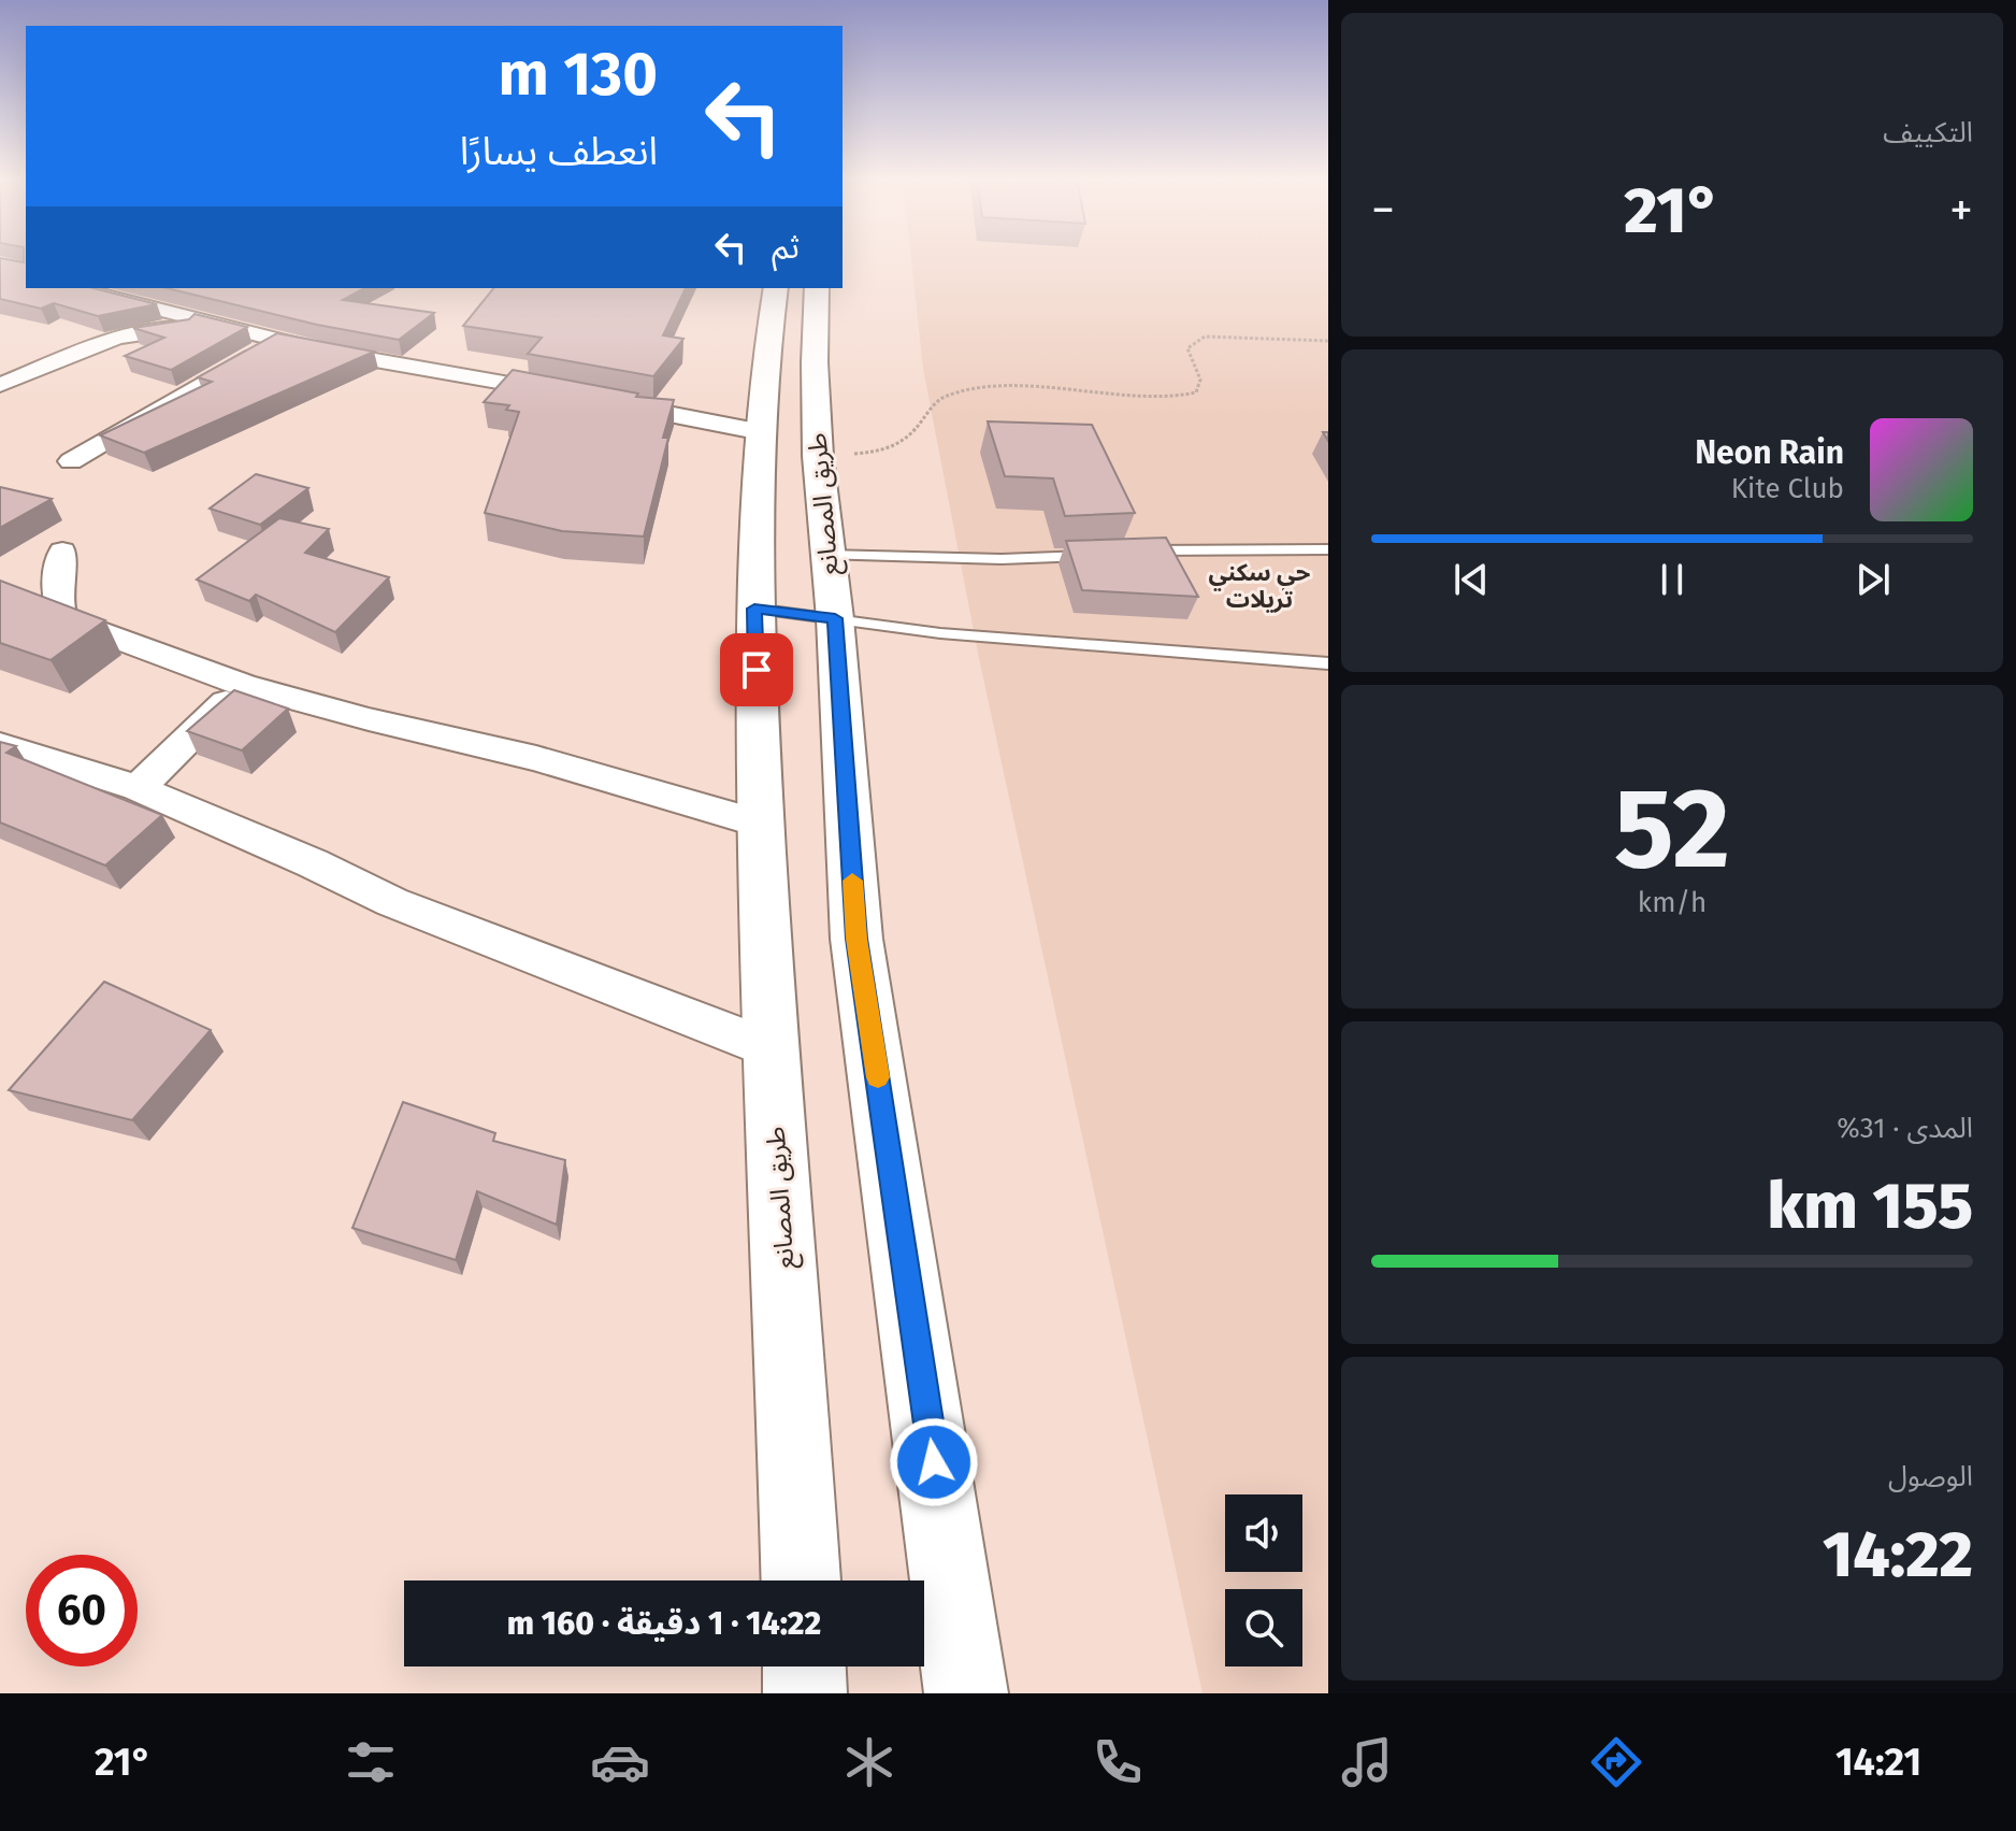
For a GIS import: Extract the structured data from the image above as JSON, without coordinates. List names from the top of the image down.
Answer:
{
  "streets": {
    "main road": ["طريق المصانع"]
  },
  "districts": ["حي سكني تريلات"],
  "page": {
    "tile": [
      "التكييف",
      ["52", "km/h"],
      ["المدى · 31%", "155 km"],
      ["الوصول", "14:22"]
    ],
    "turn": ["130 m", "انعطف يسارًا"],
    "heat": ["−", "21°", "+"],
    "then": "ثم",
    "song": ["Neon Rain", "Kite Club"],
    "limit": "60",
    "trip": "14:22 · 1 دقيقة · 160 m",
    "tabs": ["14:21", "21°"]
  }
}
